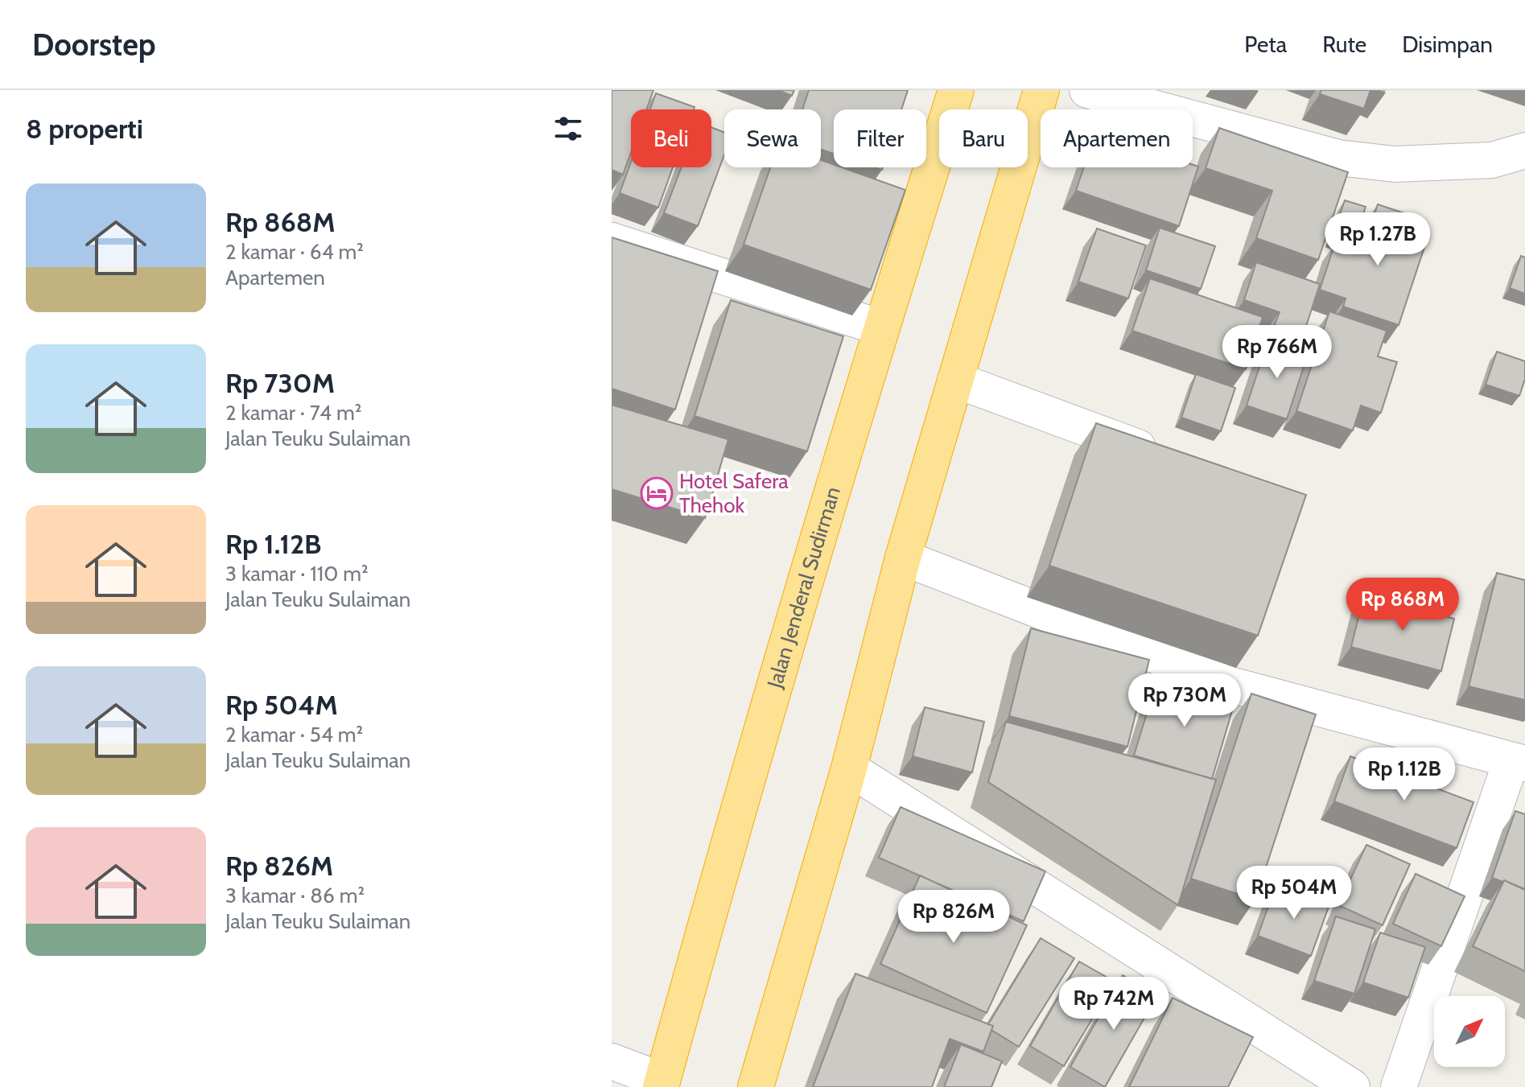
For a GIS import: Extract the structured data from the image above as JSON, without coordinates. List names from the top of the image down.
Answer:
{
  "streets": {
    "highway": ["Jalan Jenderal Sudirman"]
  },
  "places": {
    "hotel": ["Hotel Safera Thehok"]
  },
  "north": "top right",
  "page": {
    "header": "Doorstep",
    "nav": ["Peta", "Rute", "Disimpan"],
    "heading": "8 properti",
    "chip": [
      "Beli",
      "Sewa",
      "Filter",
      "Baru",
      "Apartemen"
    ],
    "list": [
      {
        "name": "Rp 868M",
        "note": "2 kamar · 64 m² · Apartemen"
      },
      {
        "name": "Rp 730M",
        "note": "2 kamar · 74 m² · Jalan Teuku Sulaiman"
      },
      {
        "name": "Rp 1.12B",
        "note": "3 kamar · 110 m² · Jalan Teuku Sulaiman"
      },
      {
        "name": "Rp 504M",
        "note": "2 kamar · 54 m² · Jalan Teuku Sulaiman"
      },
      {
        "name": "Rp 826M",
        "note": "3 kamar · 86 m² · Jalan Teuku Sulaiman"
      }
    ],
    "price": [
      "Rp 1.27B",
      "Rp 766M",
      "Rp 868M",
      "Rp 730M",
      "Rp 1.12B",
      "Rp 504M",
      "Rp 826M",
      "Rp 742M"
    ]
  }
}
